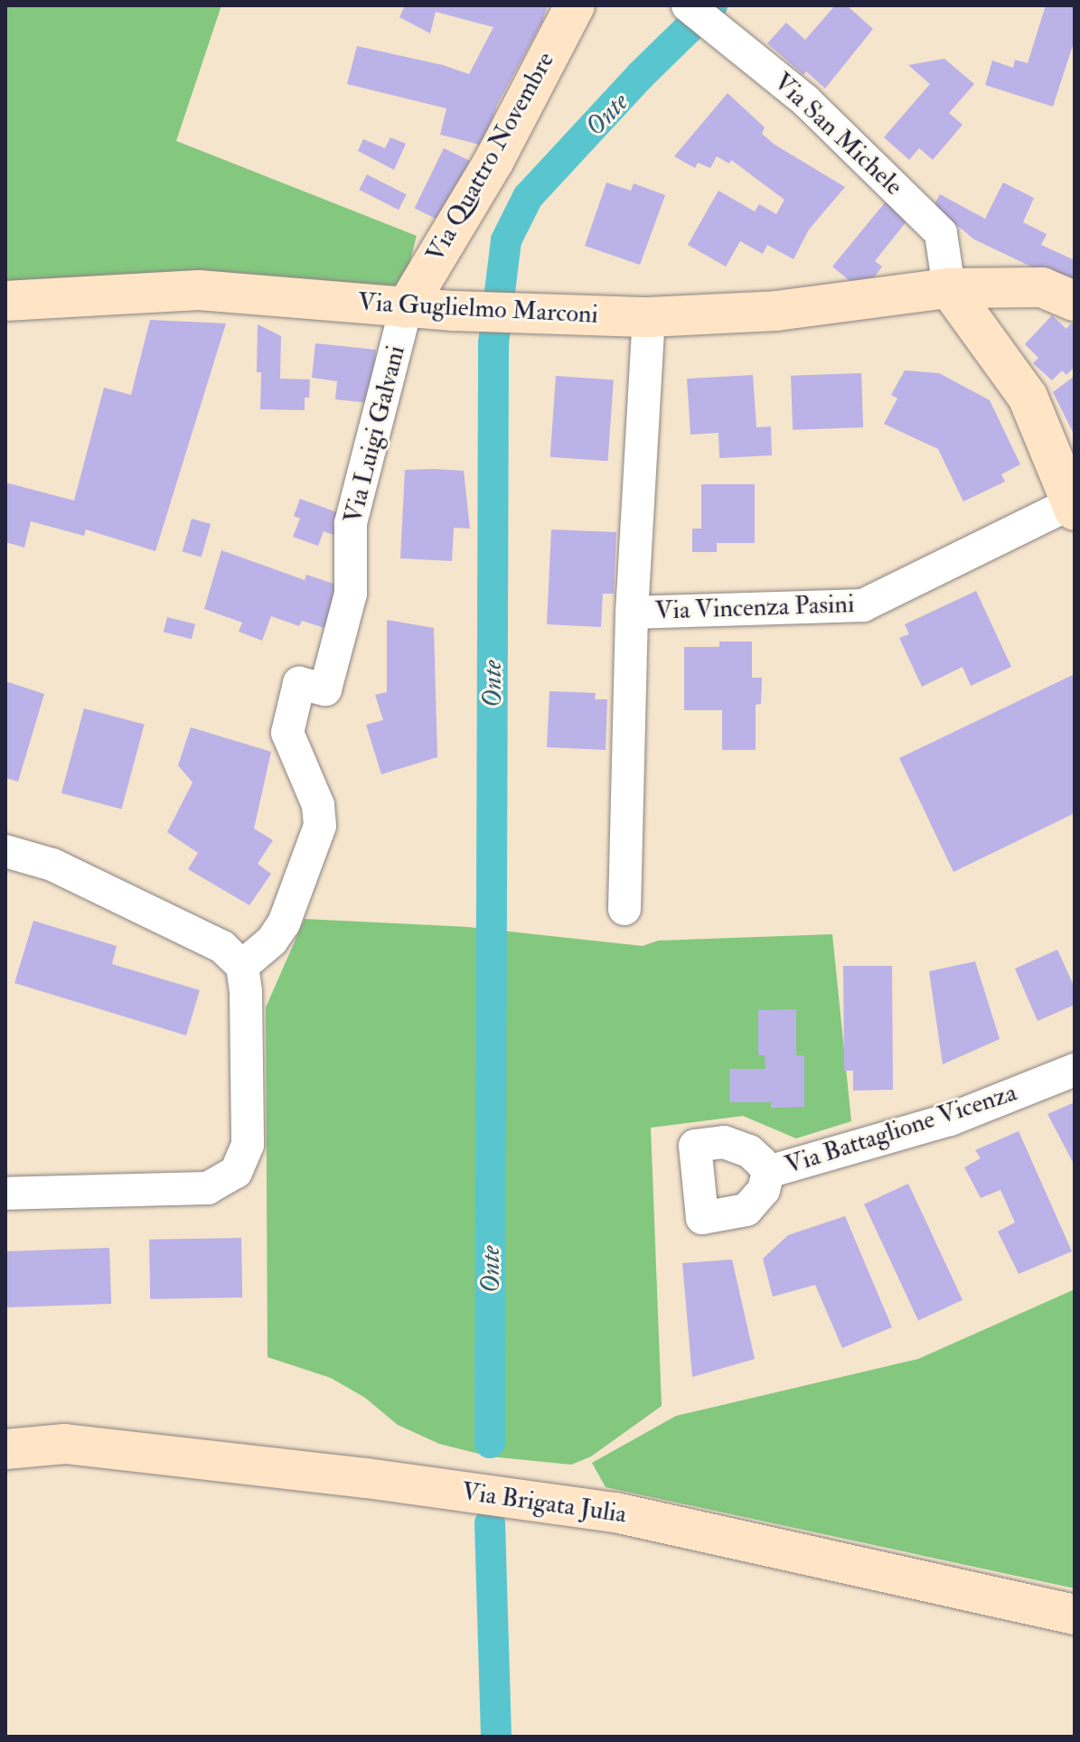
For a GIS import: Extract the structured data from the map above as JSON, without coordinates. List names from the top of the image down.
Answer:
{
  "streets": {
    "street": [
      "Via San Michele",
      "Via Quattro Novembre",
      "Via Guglielmo Marconi",
      "Via Luigi Galvani",
      "Via Vincenza Pasini",
      "Via Battaglione Vicenza",
      "Via Brigata Julia"
    ]
  },
  "crossings": [
    ["Via San Michele", "Via Guglielmo Marconi"],
    ["Via Quattro Novembre", "Via Guglielmo Marconi"],
    ["Via Quattro Novembre", "Via Luigi Galvani"],
    ["Via Guglielmo Marconi", "Via Luigi Galvani"],
    ["Via Guglielmo Marconi", "Via Vincenza Pasini"]
  ],
  "water": ["Onte"]
}
